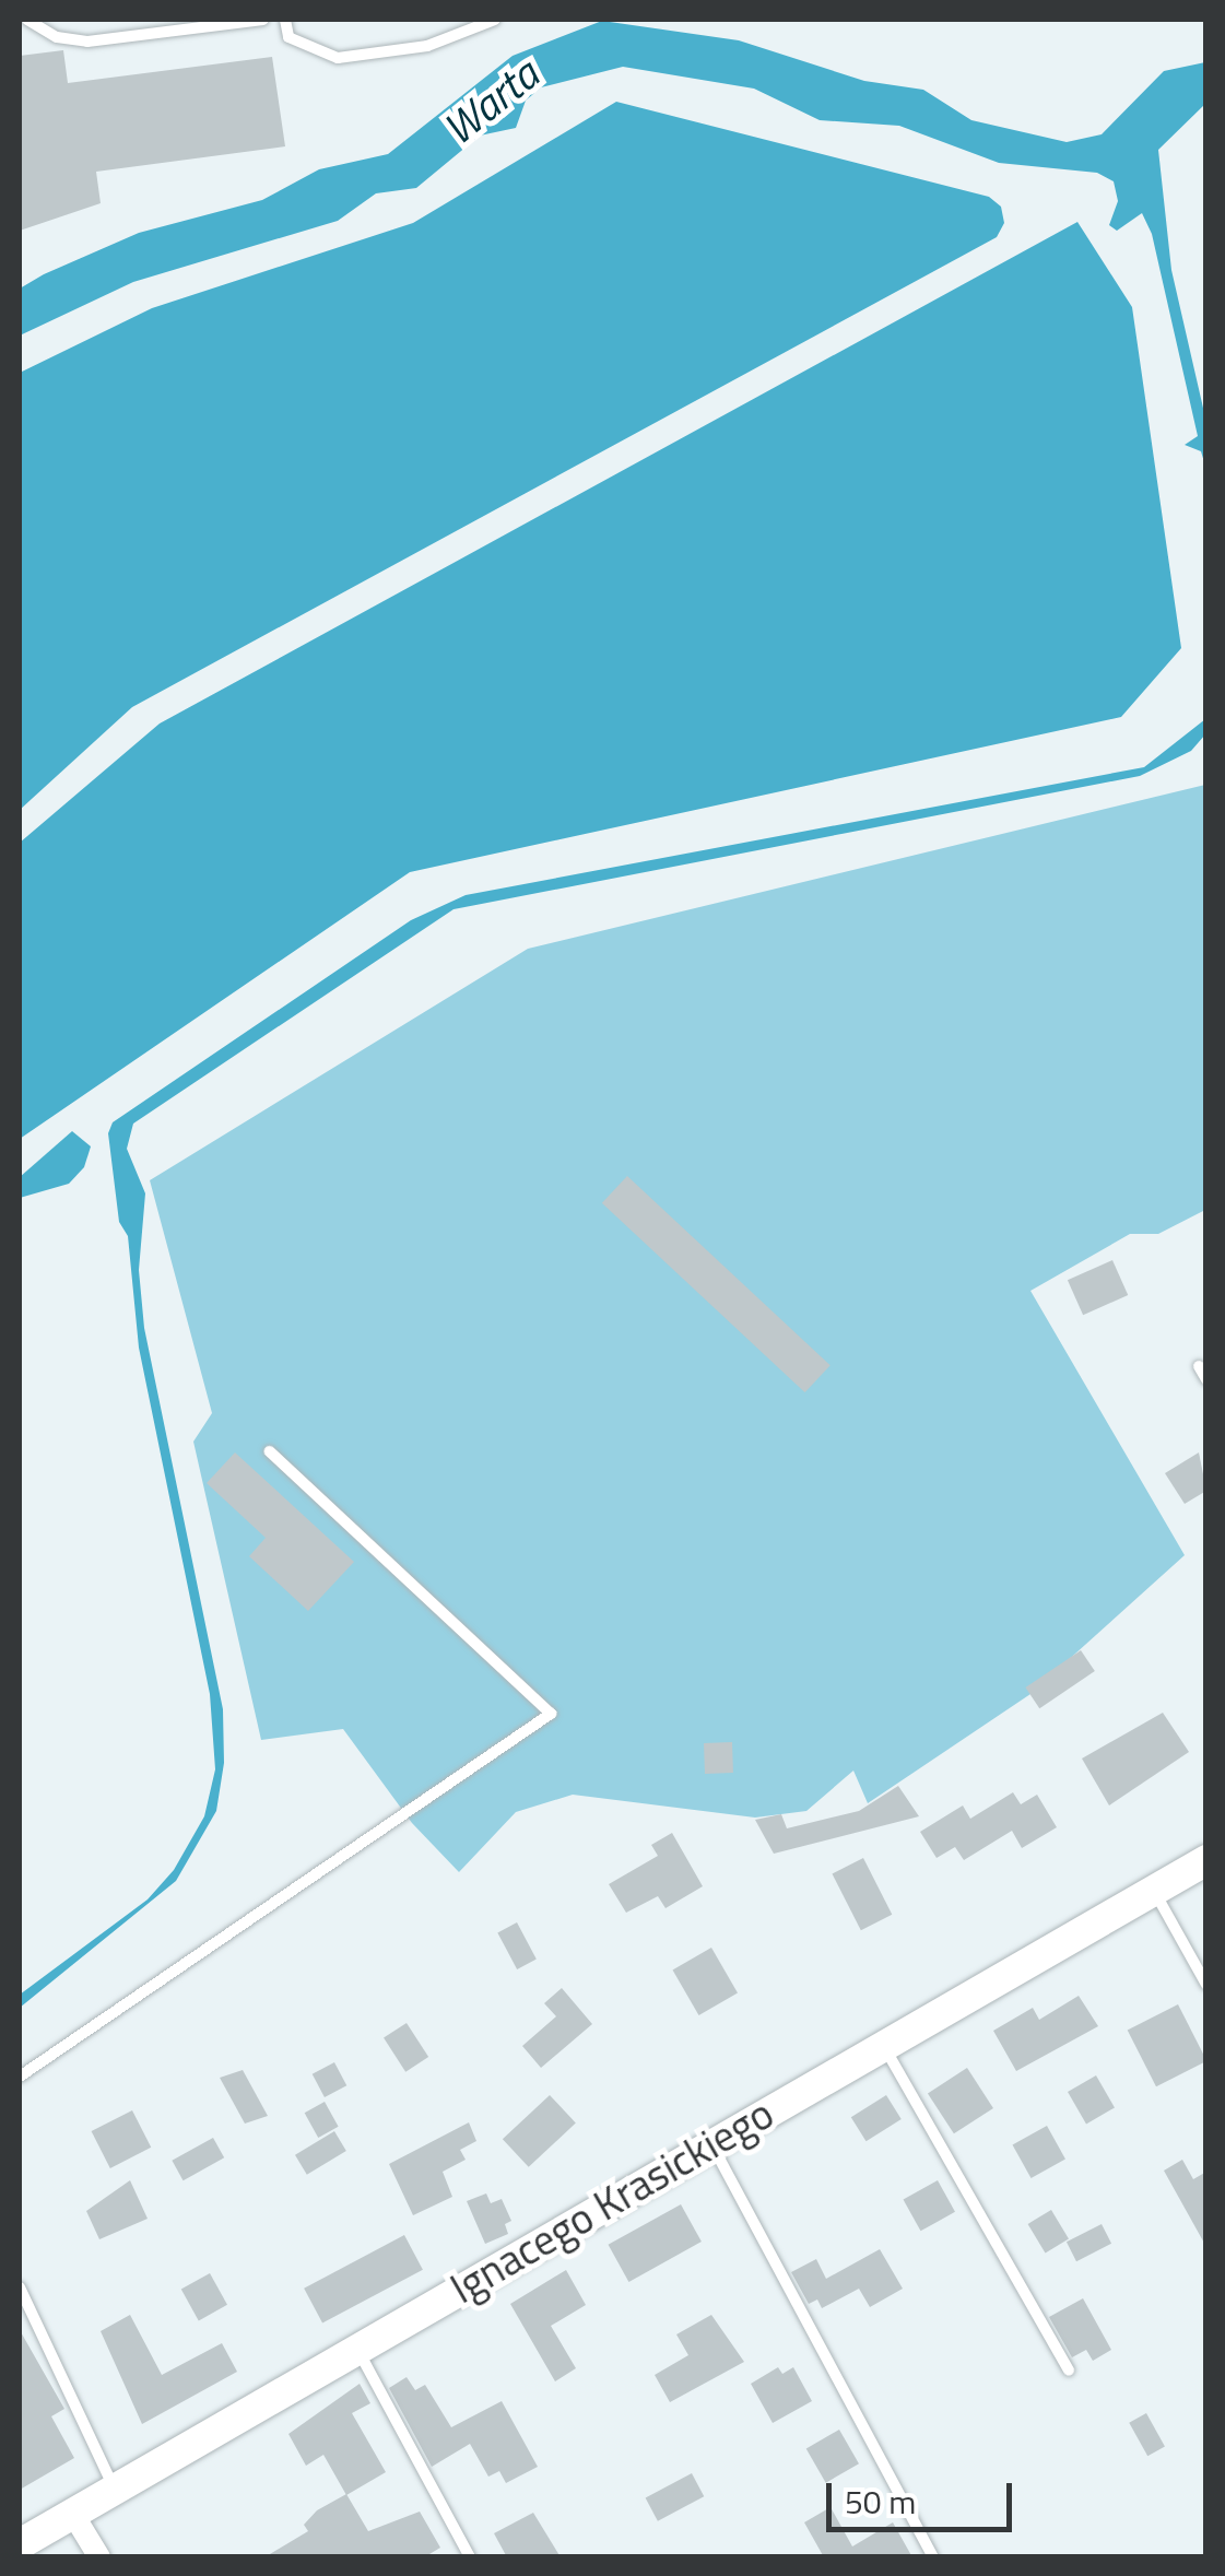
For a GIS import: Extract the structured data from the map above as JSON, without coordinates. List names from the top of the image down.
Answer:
{
  "streets": {
    "street": ["Ignacego Krasickiego"]
  },
  "water": ["Warta"],
  "scale_bar": "50 m"
}
